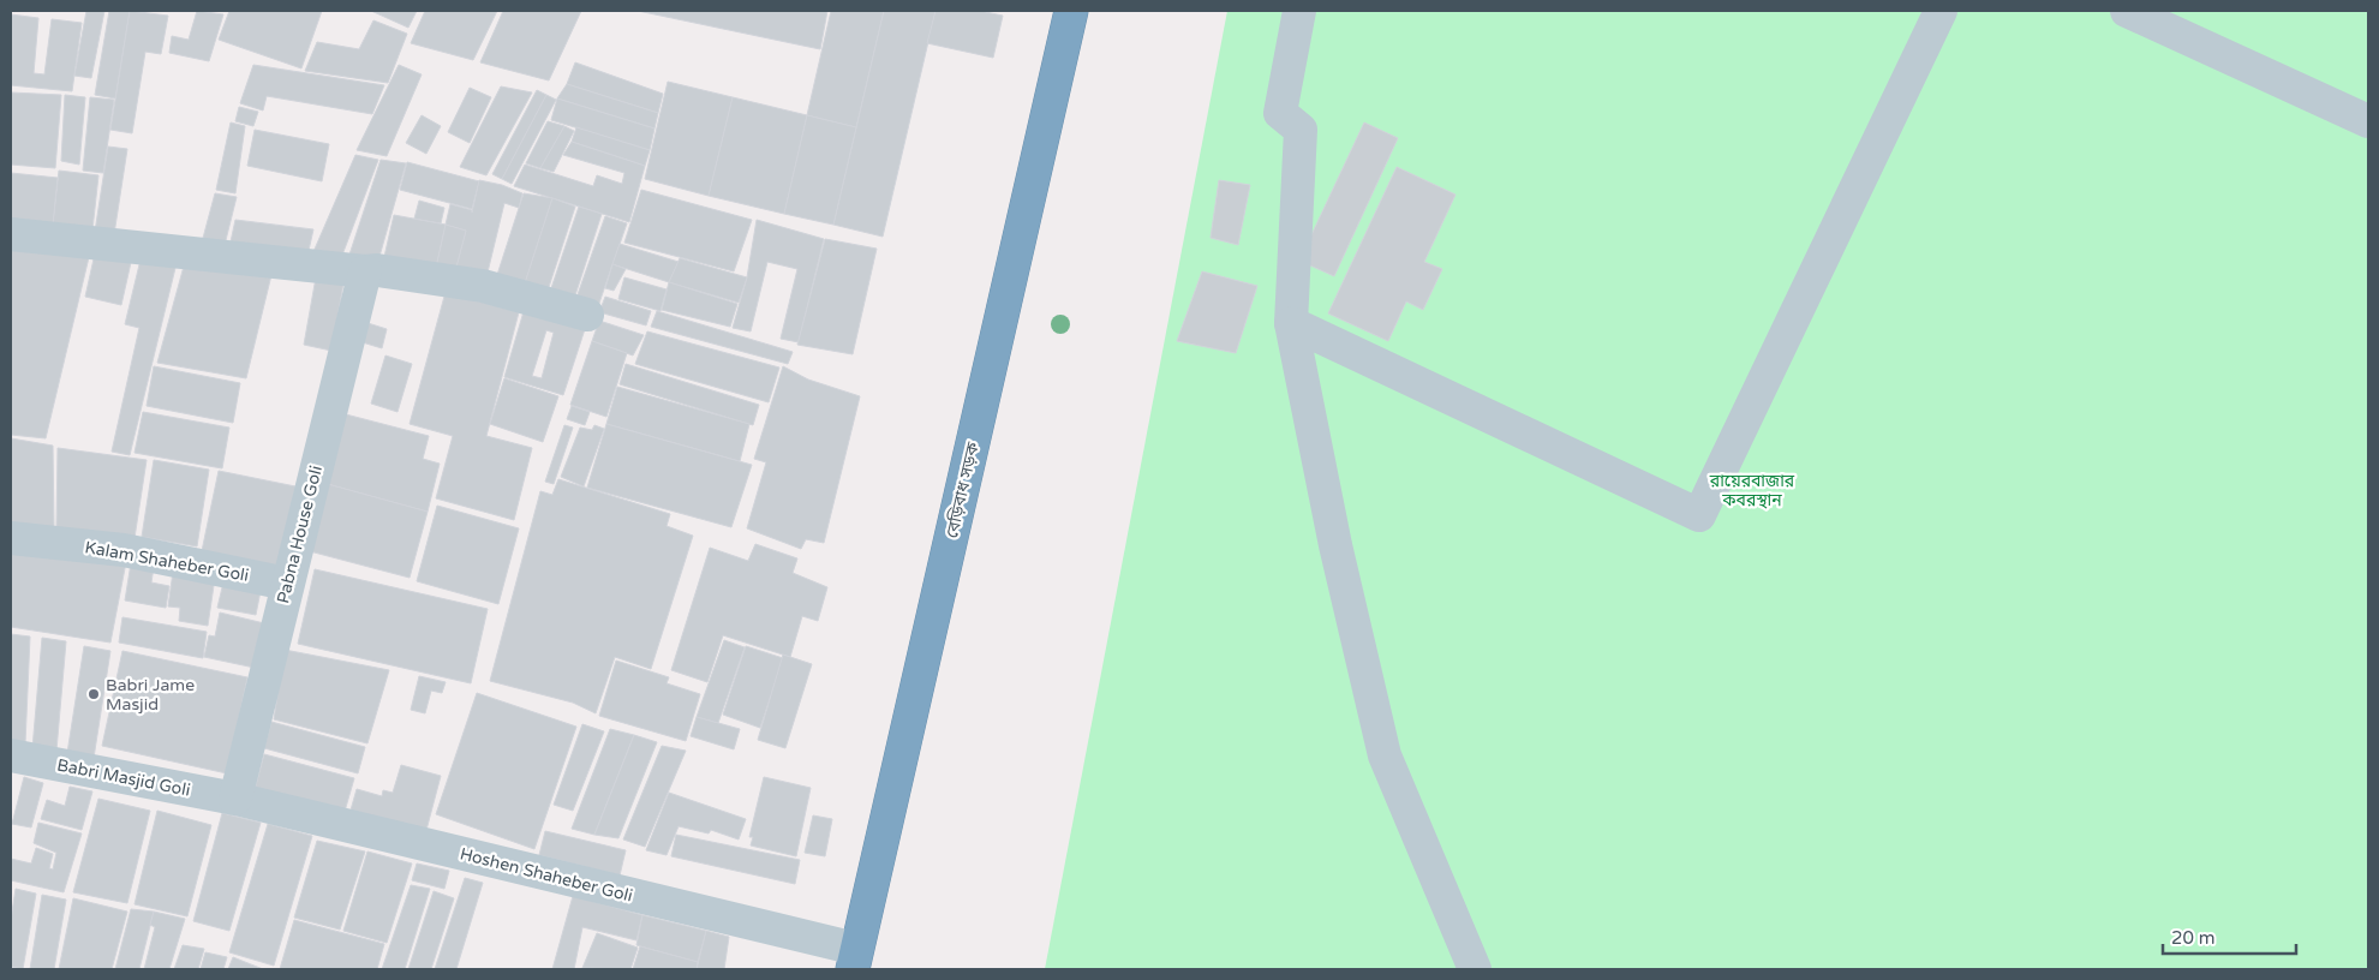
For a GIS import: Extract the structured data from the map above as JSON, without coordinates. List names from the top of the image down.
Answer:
{
  "streets": {
    "highway": ["বেড়িবাধ সড়ক"],
    "street": [
      "Pabna House Goli",
      "Kalam Shaheber Goli",
      "Babri Masjid Goli",
      "Hoshen Shaheber Goli"
    ]
  },
  "crossings": [
    ["বেড়িবাধ সড়ক", "Hoshen Shaheber Goli"],
    ["Pabna House Goli", "Kalam Shaheber Goli"],
    ["Pabna House Goli", "Babri Masjid Goli"],
    ["Pabna House Goli", "Hoshen Shaheber Goli"],
    ["Babri Masjid Goli", "Hoshen Shaheber Goli"]
  ],
  "parks": ["রায়েরবাজার কবরস্থান"],
  "places": ["Babri Jame Masjid"],
  "scale_bar": "20 m"
}
